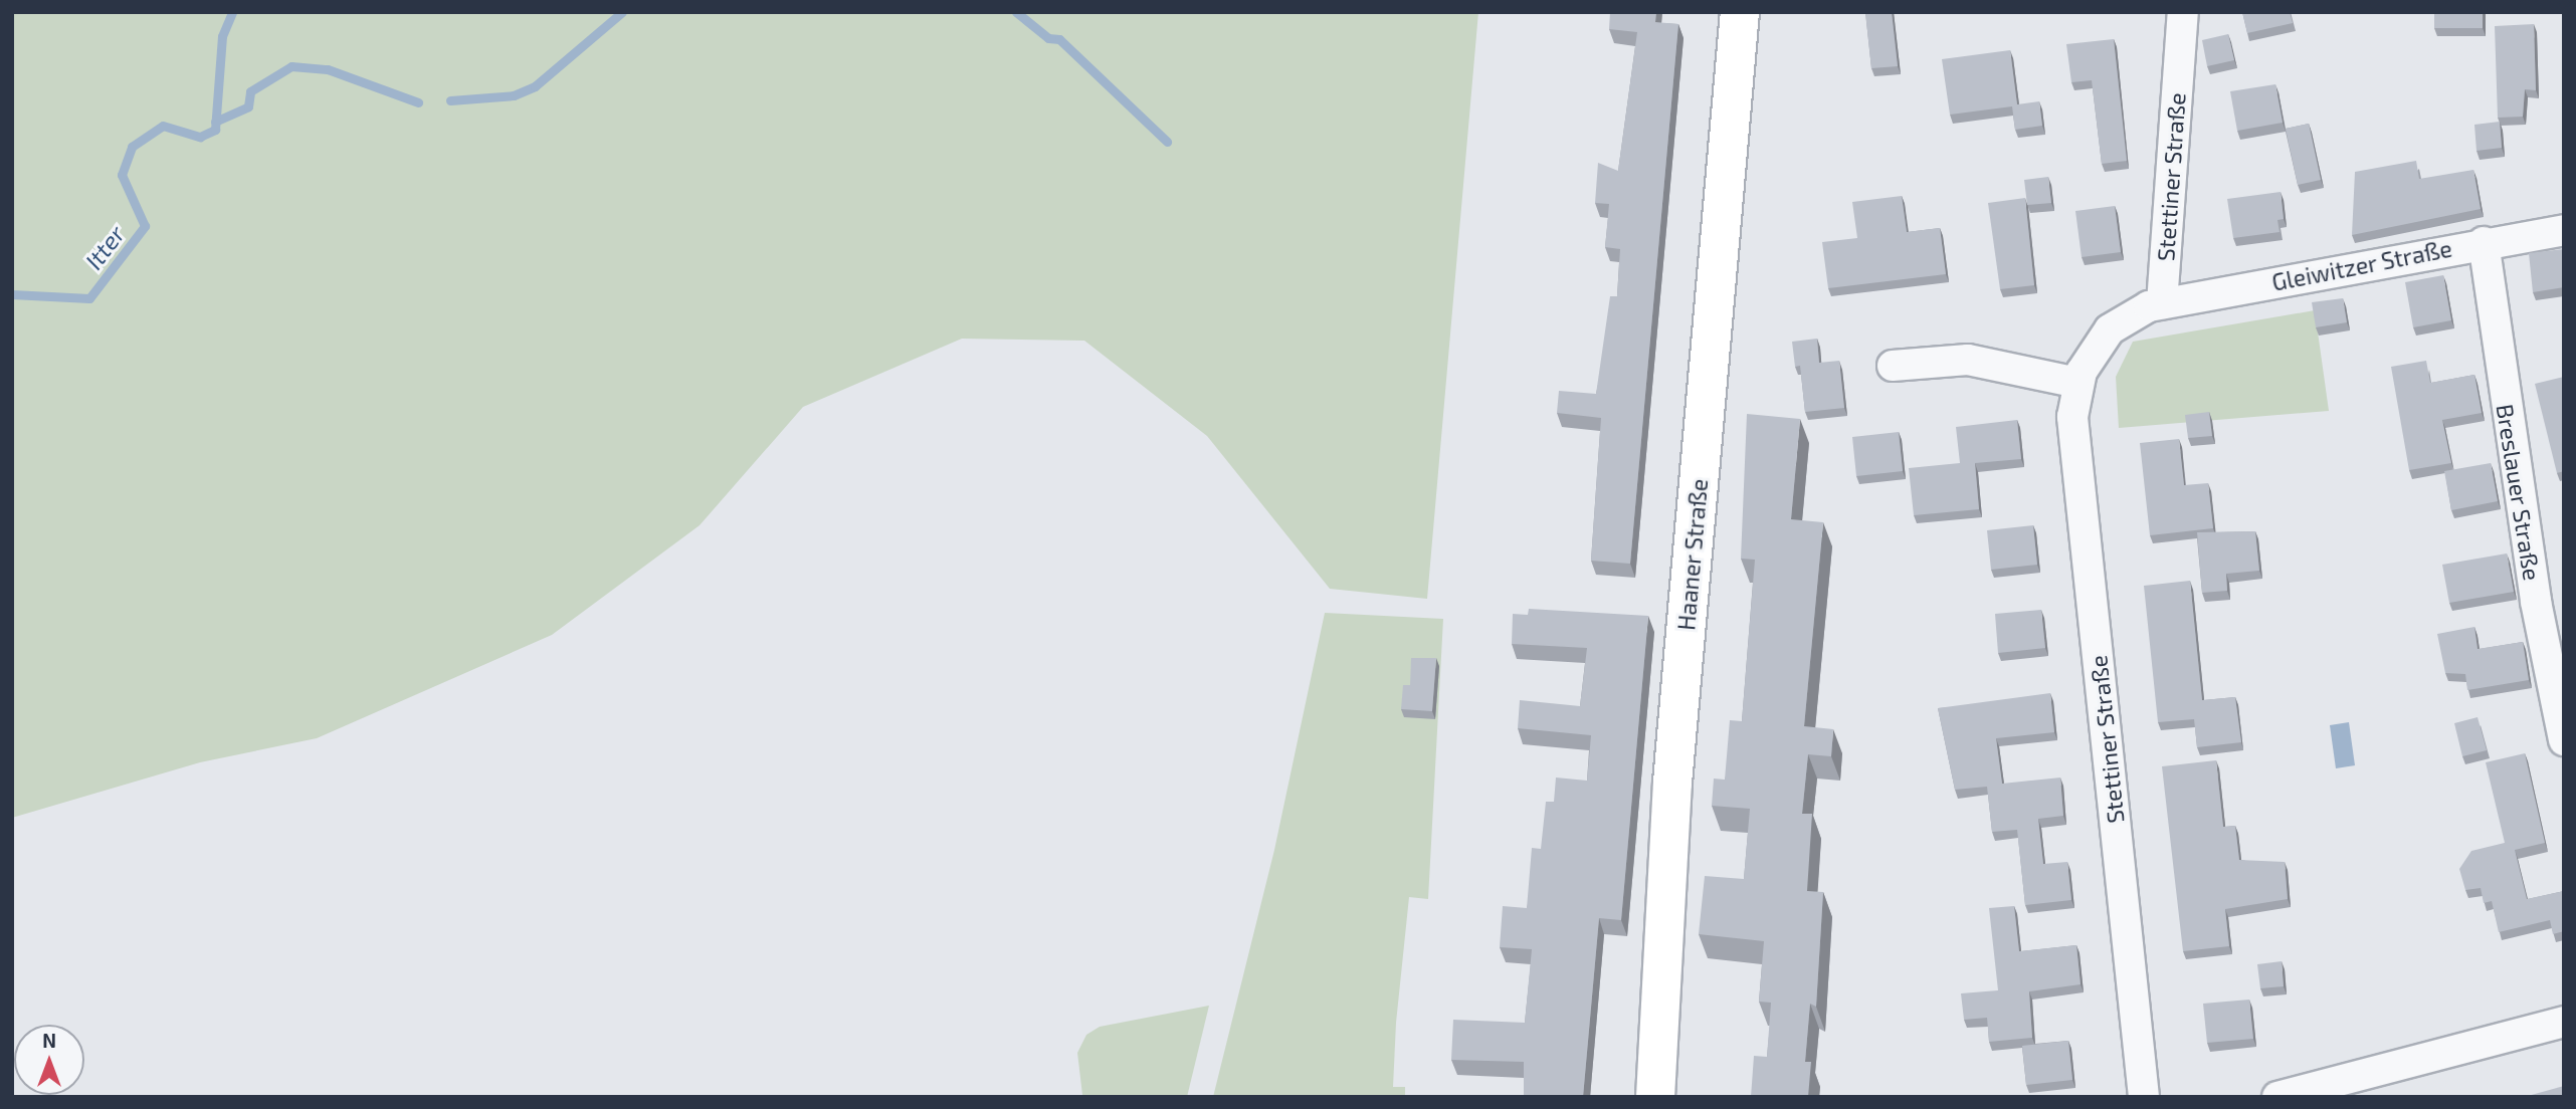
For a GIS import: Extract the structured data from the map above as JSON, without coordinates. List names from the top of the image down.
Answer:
{
  "streets": {
    "main road": ["Haaner Straße"],
    "street": ["Stettiner Straße", "Gleiwitzer Straße", "Breslauer Straße"]
  },
  "crossings": [
    ["Stettiner Straße", "Gleiwitzer Straße"],
    ["Gleiwitzer Straße", "Breslauer Straße"]
  ],
  "water": ["Itter"],
  "north": "top"
}
